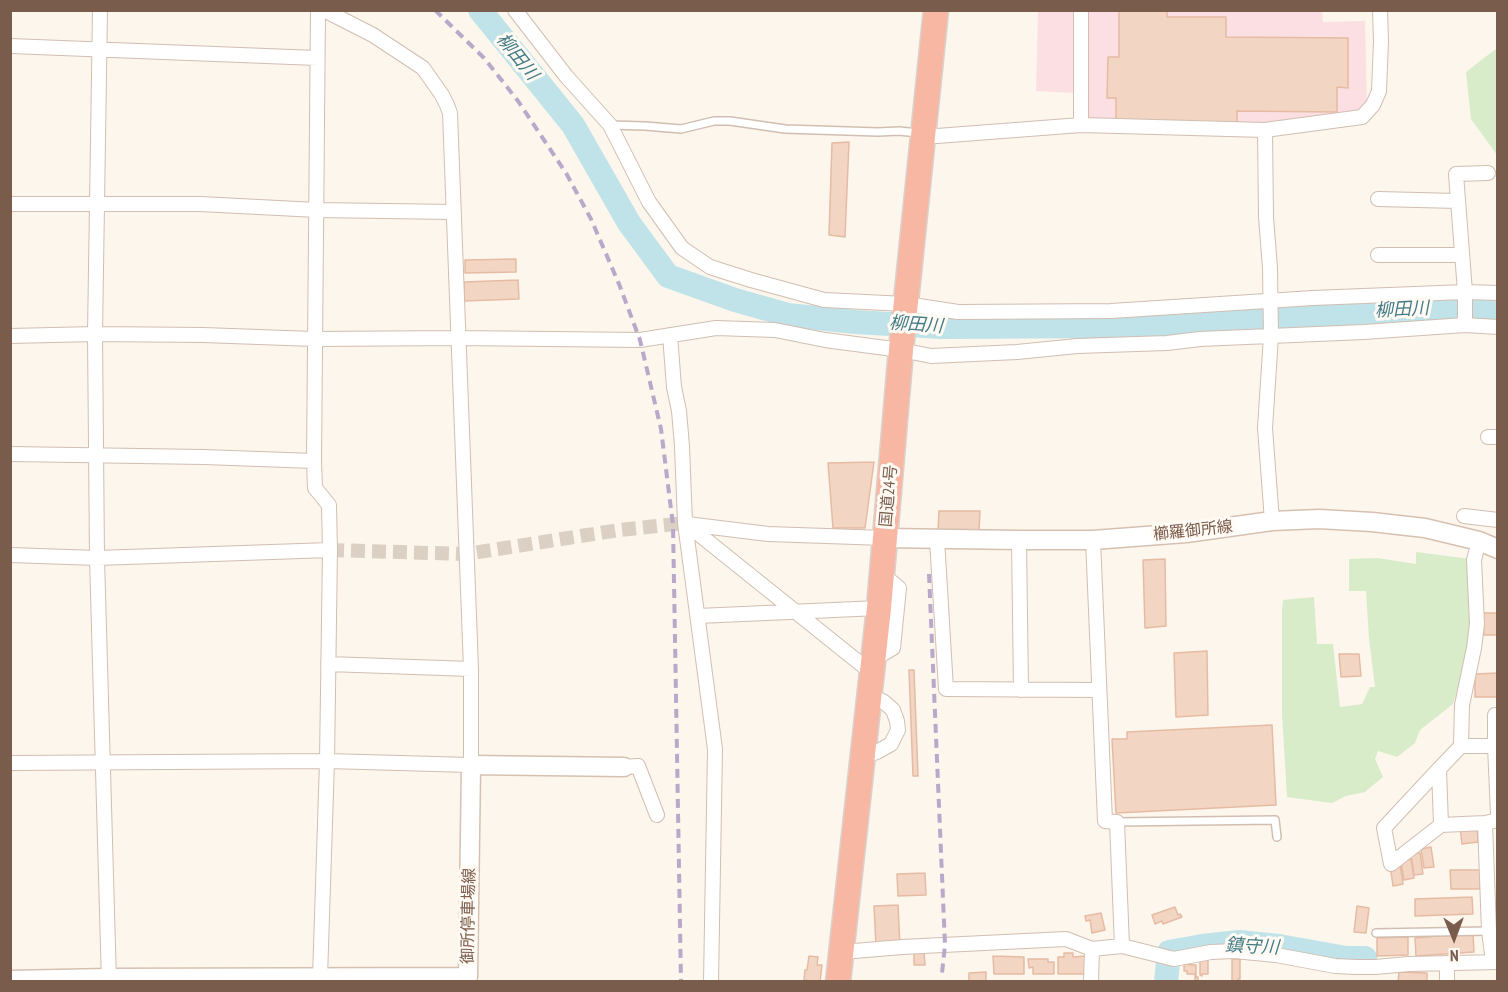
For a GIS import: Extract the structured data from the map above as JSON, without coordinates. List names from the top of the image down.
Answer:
{
  "streets": {
    "highway": ["国道24号"],
    "main road": ["櫛羅御所線", "御所停車場線"]
  },
  "crossings": [
    ["国道24号", "櫛羅御所線"]
  ],
  "water": ["柳田川", "鎮守川"],
  "north": "bottom"
}
